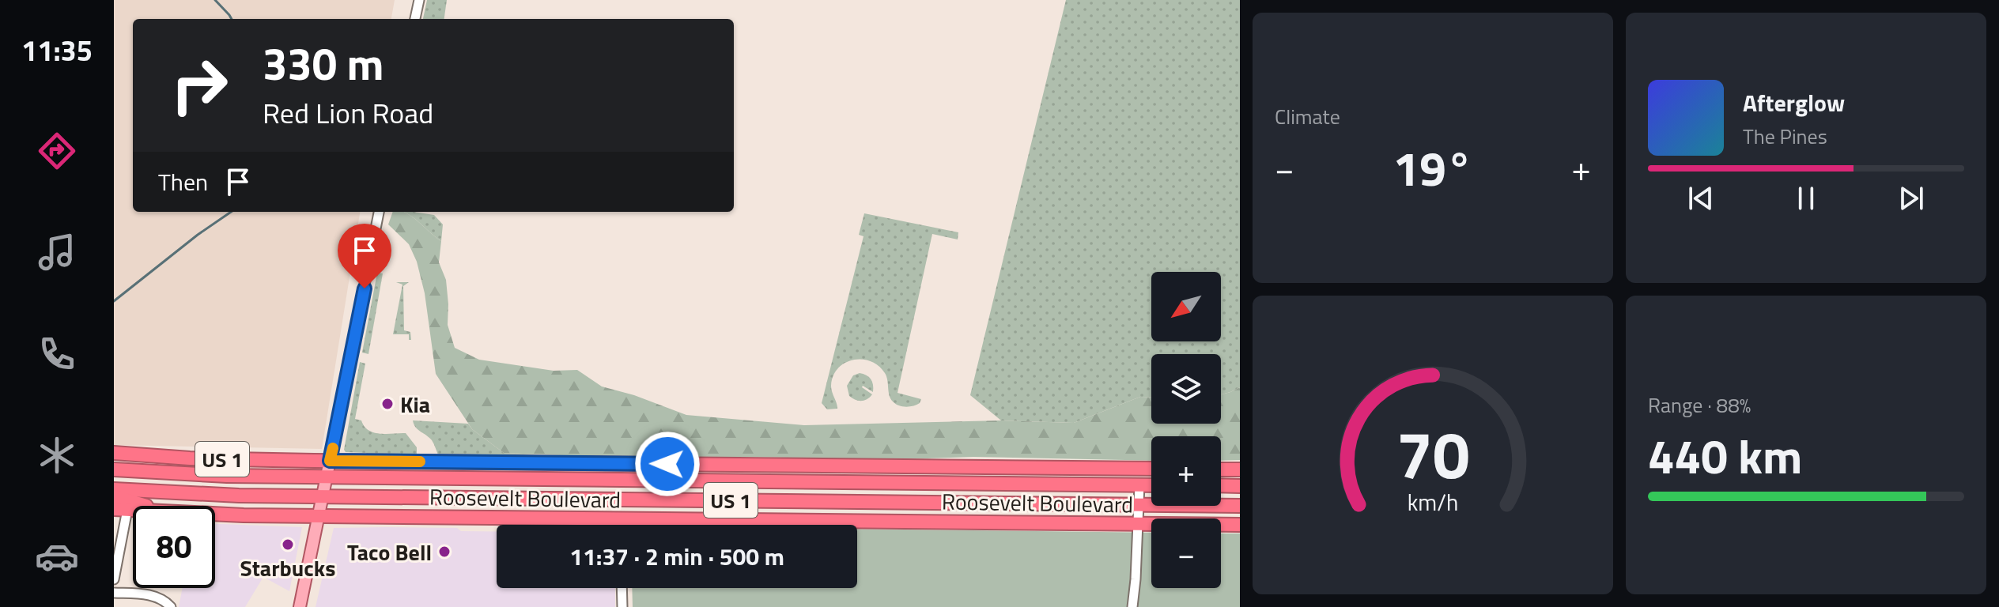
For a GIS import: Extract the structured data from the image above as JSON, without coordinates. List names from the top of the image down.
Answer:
{
  "streets": {
    "highway": ["US 1", "Roosevelt Boulevard"]
  },
  "places": ["Kia", "Starbucks", "Taco Bell"],
  "north": "bottom left",
  "page": {
    "tabs": "11:35",
    "tile": [
      "Climate",
      ["Range · 88%", "440 km"]
    ],
    "turn": ["330 m", "Red Lion Road"],
    "song": ["Afterglow", "The Pines"],
    "heat": ["−", "19°", "+"],
    "then": "Then",
    "map_buttons": ["+", "−"],
    "limit": "80",
    "trip": "11:37 · 2 min · 500 m",
    "gauge": ["70", "km/h"]
  }
}
